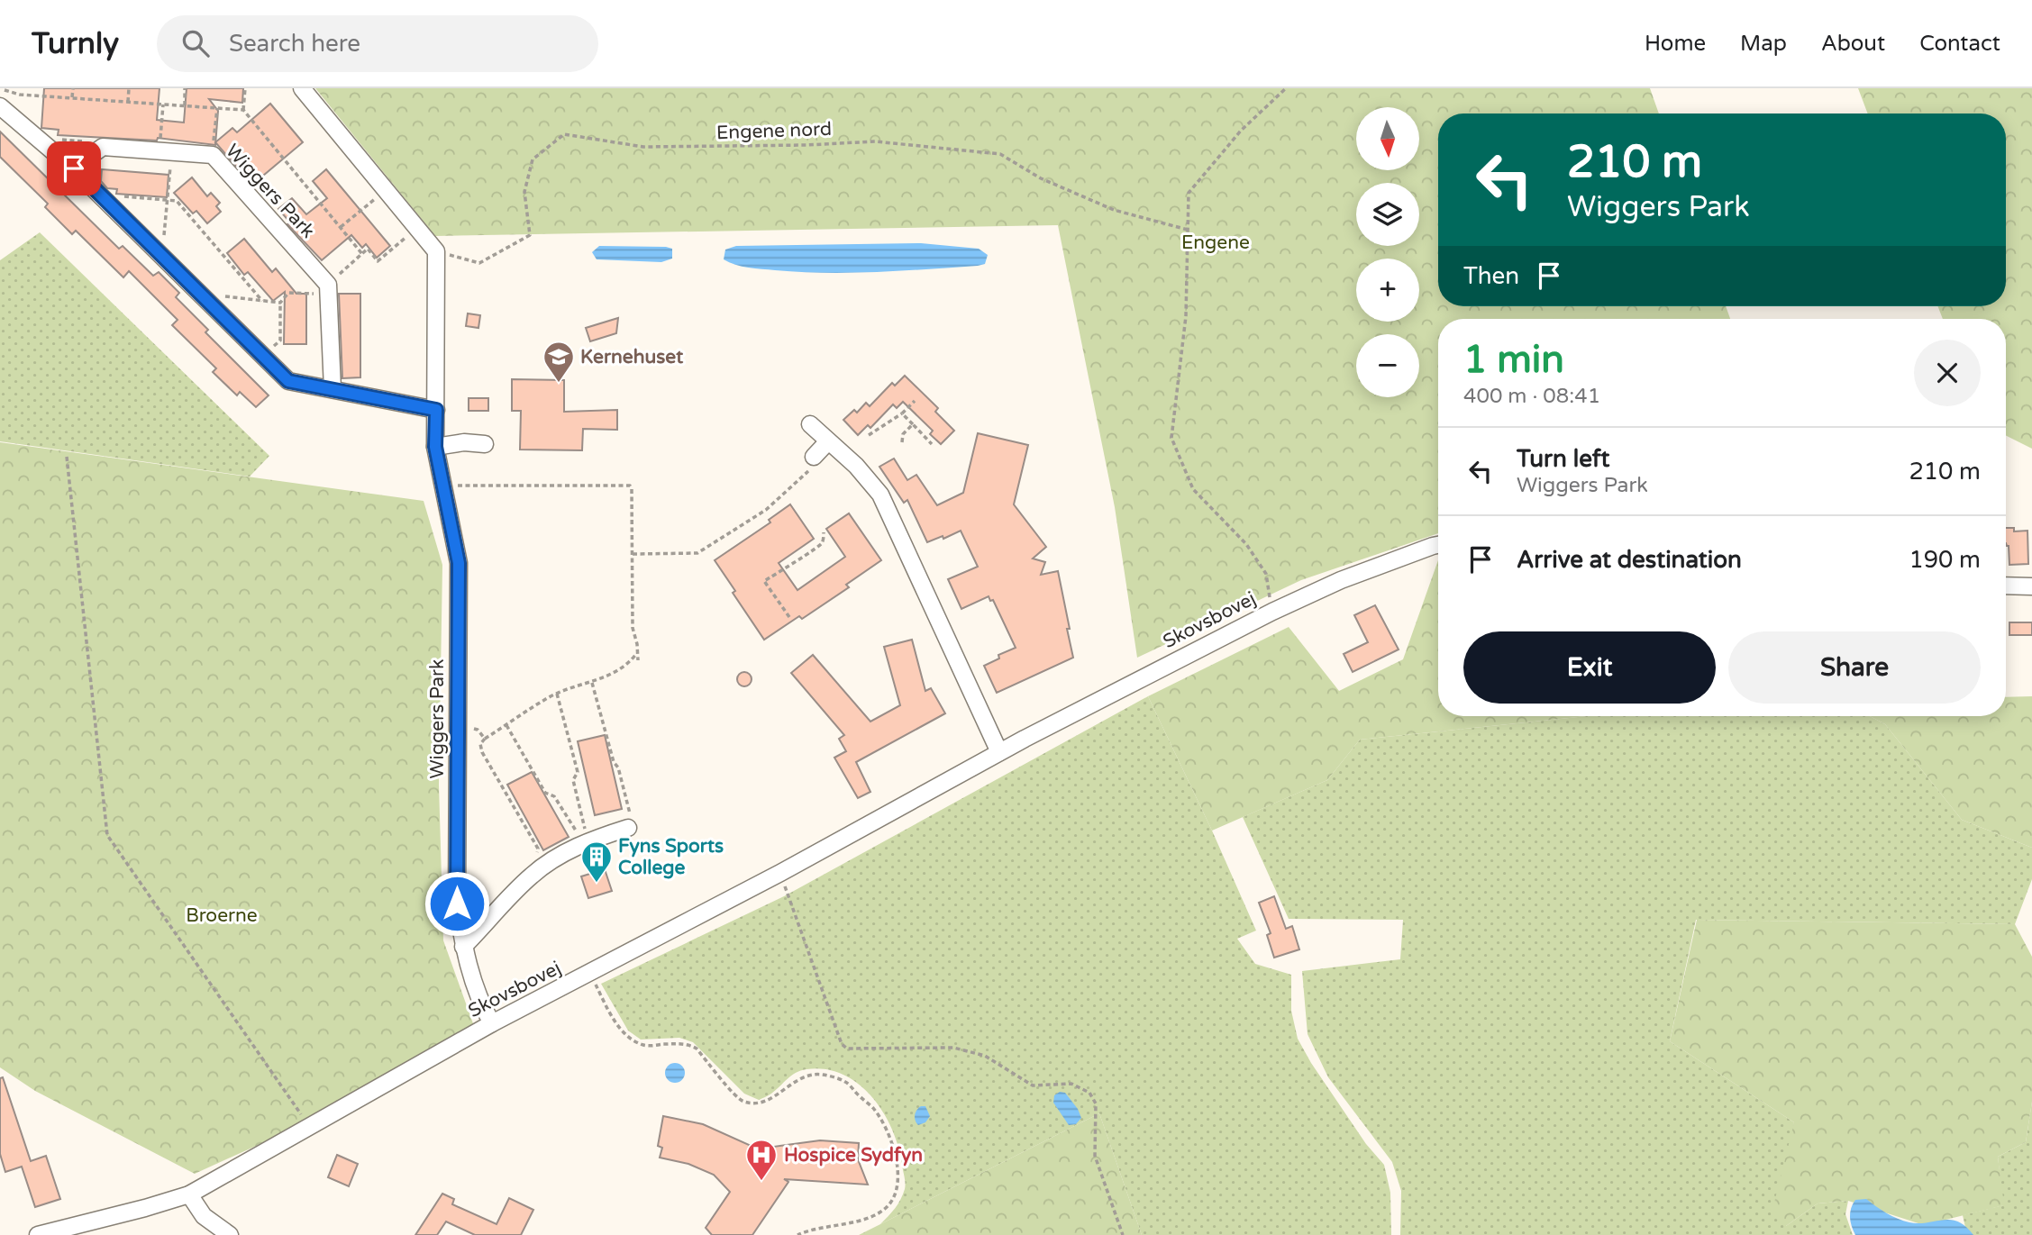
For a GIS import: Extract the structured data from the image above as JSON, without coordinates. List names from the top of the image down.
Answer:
{
  "streets": {
    "street": ["Wiggers Park", "Skovsbovej"],
    "path": ["Engene nord"]
  },
  "crossings": [
    ["Engene nord", "Wiggers Park"],
    ["Wiggers Park", "Skovsbovej"]
  ],
  "parks": ["Engene", "Broerne"],
  "places": {
    "school or university": ["Kernehuset"],
    "building": ["Fyns Sports College"],
    "hospital": ["Hospice Sydfyn"]
  },
  "north": "bottom",
  "page": {
    "header": "Turnly",
    "search": "Search here",
    "nav": [
      "Home",
      "Map",
      "About",
      "Contact"
    ],
    "map_buttons": ["+", "−"],
    "turn": ["210 m", "Wiggers Park"],
    "then": "Then",
    "heading": ["1 min", "400 m · 08:41"],
    "list": [
      {
        "name": "Turn left",
        "note": "Wiggers Park",
        "value": "210 m"
      },
      {
        "name": "Arrive at destination",
        "value": "190 m"
      }
    ],
    "buttons": ["Exit", "Share"]
  }
}
